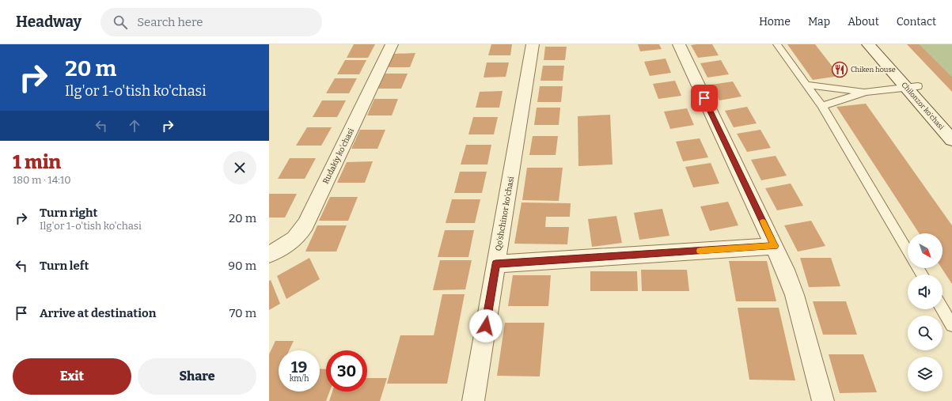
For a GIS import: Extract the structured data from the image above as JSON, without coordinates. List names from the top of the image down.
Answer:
{
  "streets": {
    "street": ["Chilonzor ko'chasi", "Rudakiy ko'chasi", "Qo'shchinor ko'chasi"]
  },
  "places": {
    "restaurant": ["Chiken house"]
  },
  "north": "bottom right",
  "page": {
    "header": "Headway",
    "search": "Search here",
    "nav": [
      "Home",
      "Map",
      "About",
      "Contact"
    ],
    "turn": ["20 m", "Ilg'or 1-o'tish ko'chasi"],
    "heading": ["1 min", "180 m · 14:10"],
    "list": [
      {
        "name": "Turn right",
        "note": "Ilg'or 1-o'tish ko'chasi",
        "value": "20 m"
      },
      {
        "name": "Turn left",
        "value": "90 m"
      },
      {
        "name": "Arrive at destination",
        "value": "70 m"
      }
    ],
    "speed": "19 km/h",
    "limit": "30",
    "buttons": ["Exit", "Share"]
  }
}
